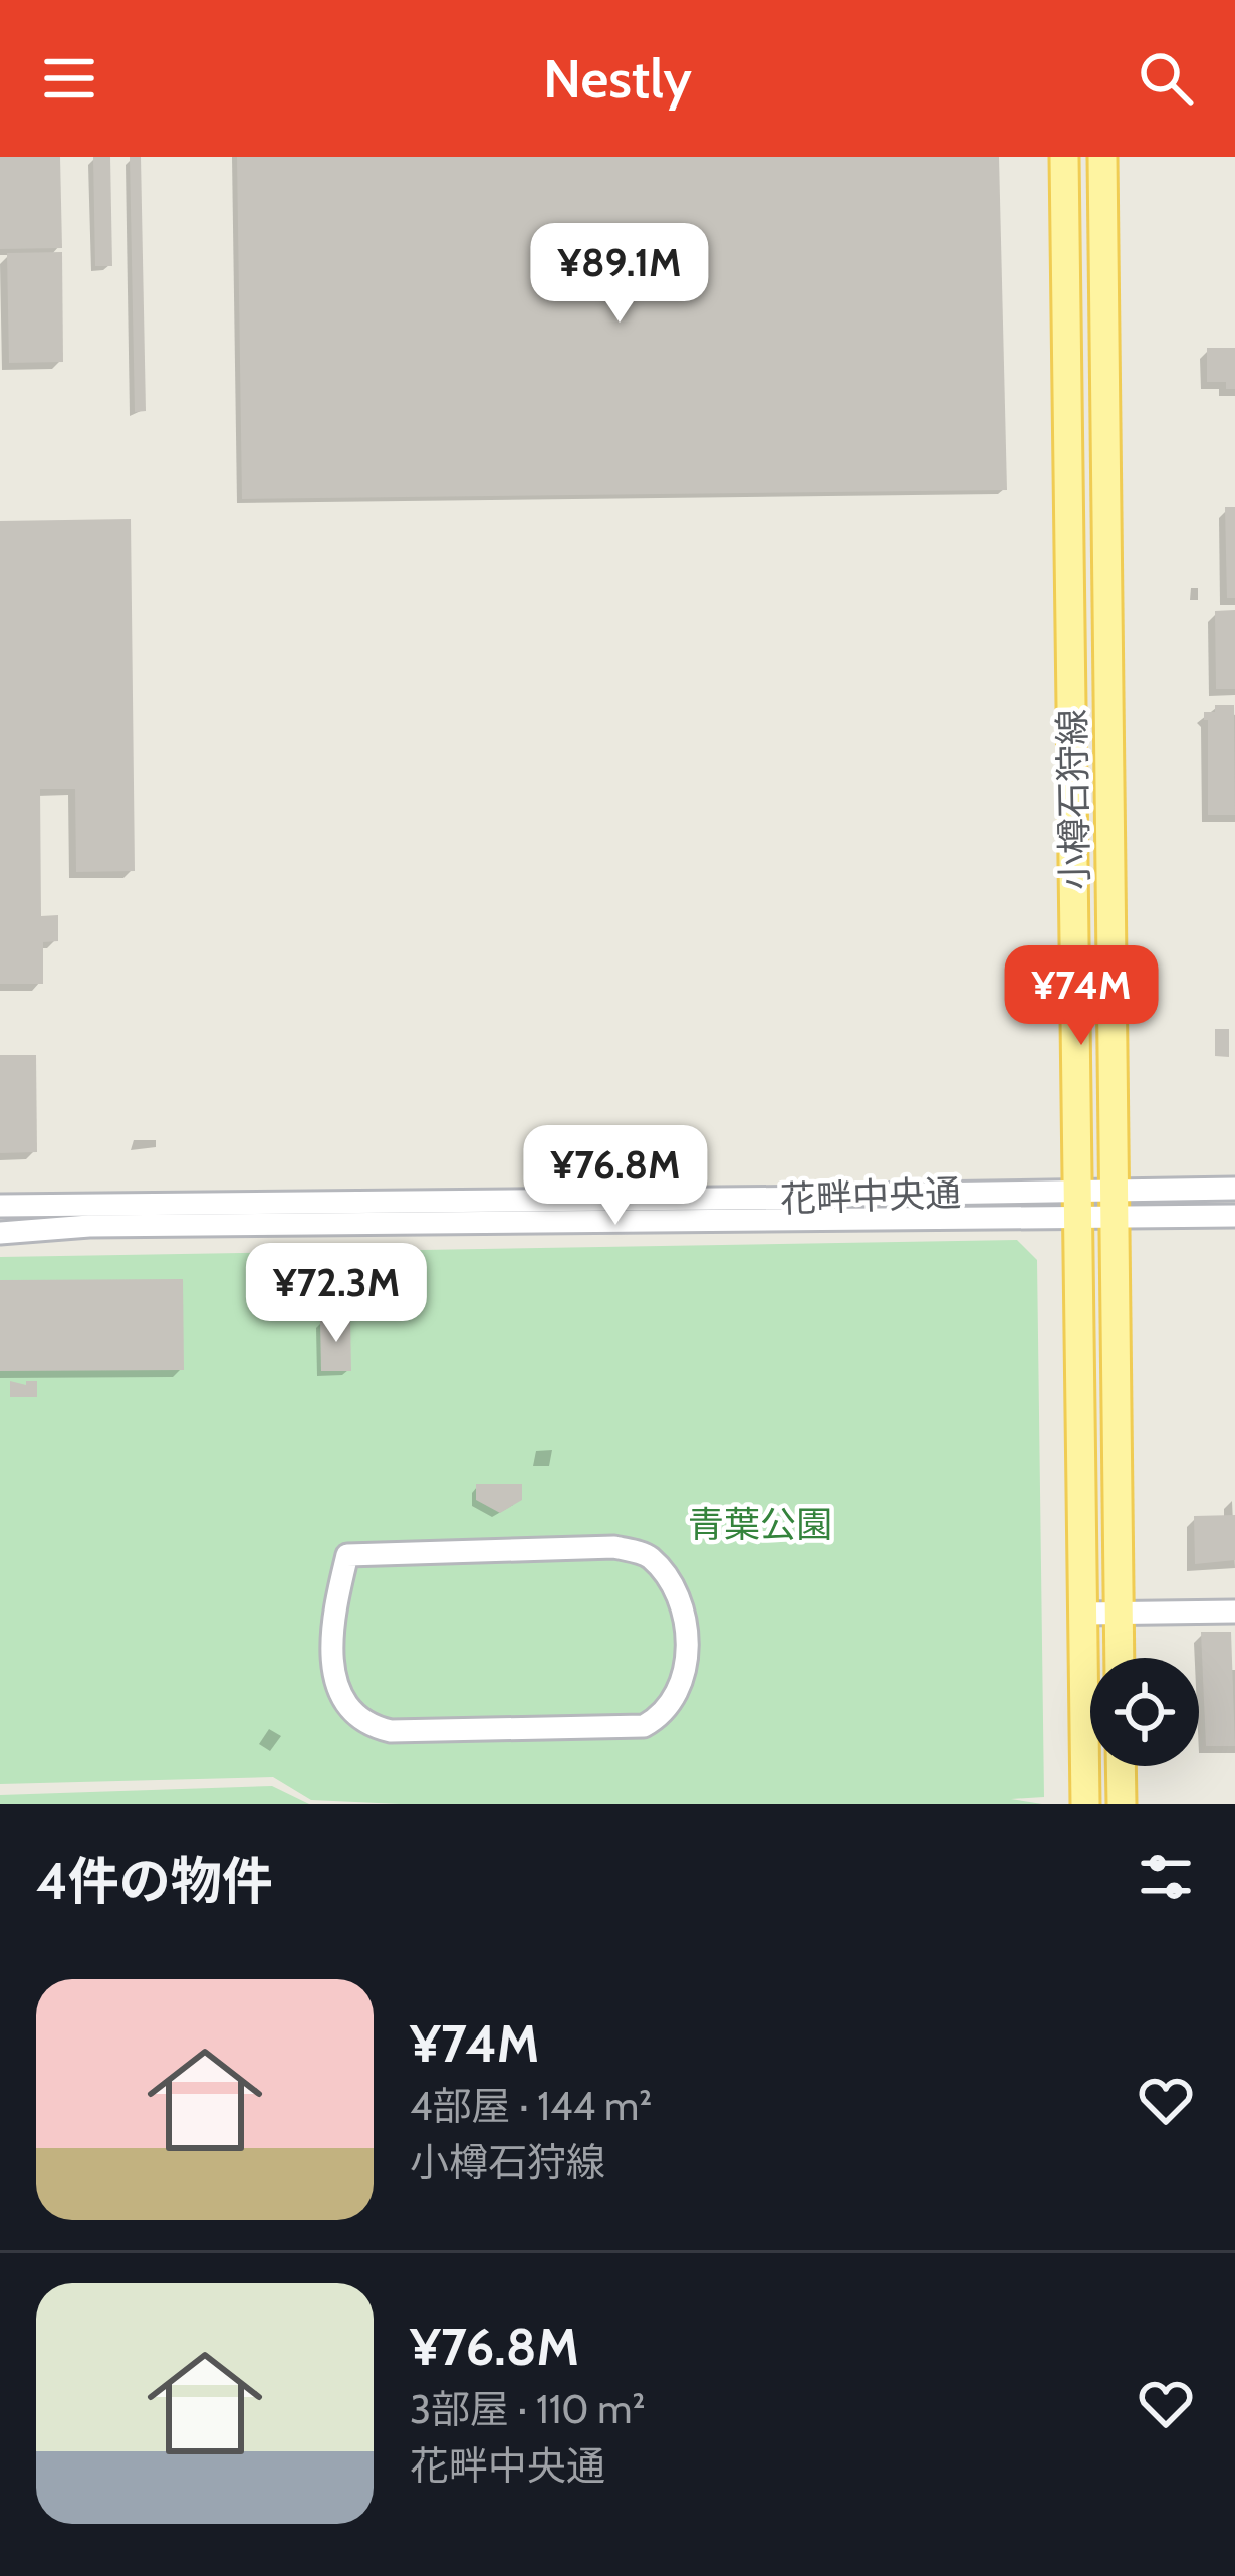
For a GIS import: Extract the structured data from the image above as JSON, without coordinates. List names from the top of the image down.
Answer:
{
  "streets": {
    "main road": ["小樽石狩線"],
    "street": ["花畔中央通"]
  },
  "crossings": [
    ["小樽石狩線", "花畔中央通"]
  ],
  "parks": ["青葉公園"],
  "page": {
    "header": "Nestly",
    "price": [
      "¥89.1M",
      "¥74M",
      "¥76.8M",
      "¥72.3M"
    ],
    "heading": "4件の物件",
    "list": [
      {
        "name": "¥74M",
        "note": "4部屋 · 144 m² · 小樽石狩線"
      },
      {
        "name": "¥76.8M",
        "note": "3部屋 · 110 m² · 花畔中央通"
      }
    ]
  }
}
